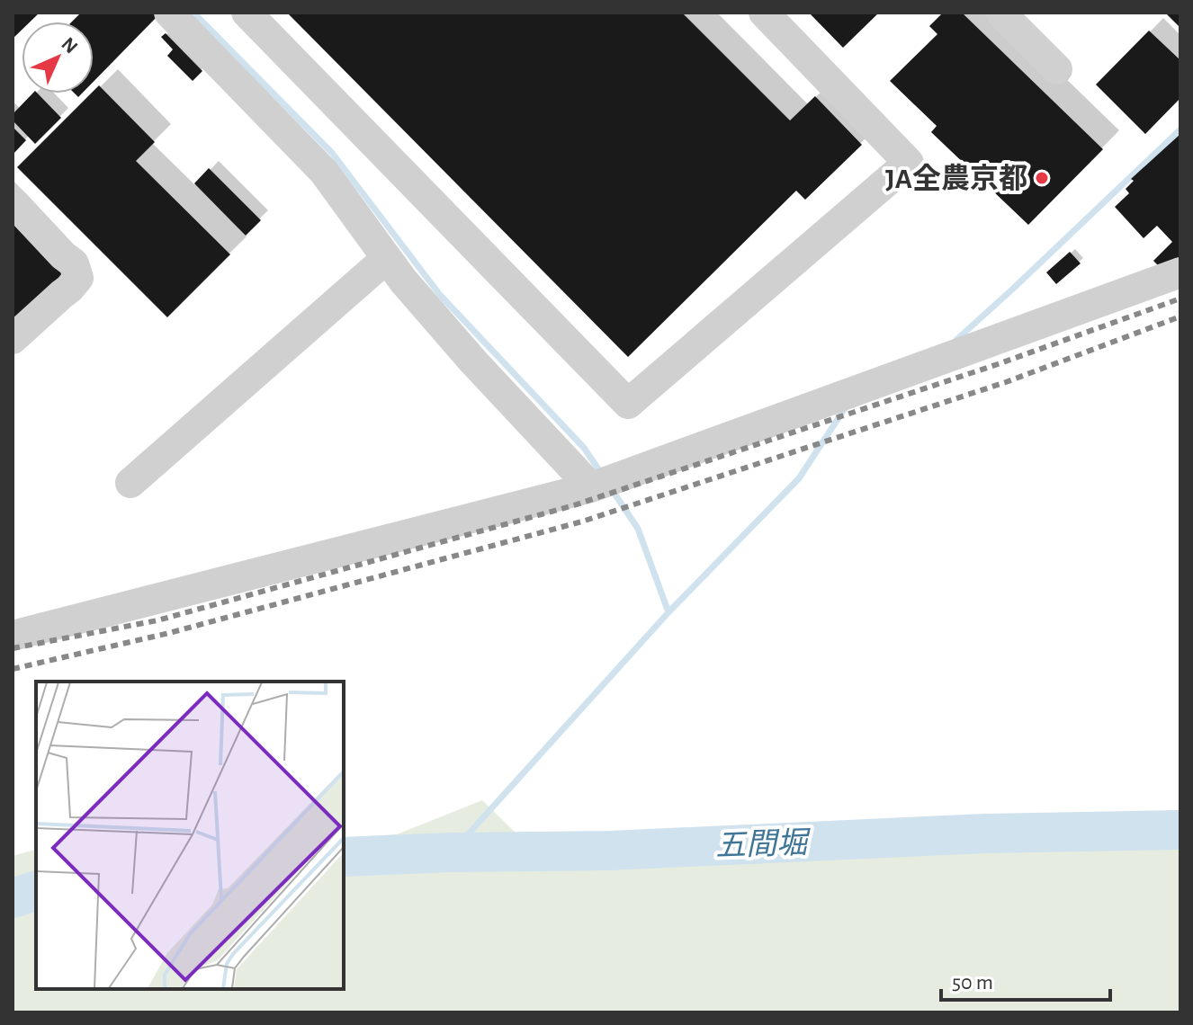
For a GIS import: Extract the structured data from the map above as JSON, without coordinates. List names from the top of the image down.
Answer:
{
  "water": ["五間堀"],
  "places": ["JA全農京都"],
  "scale_bar": "50 m",
  "north": "top right"
}
